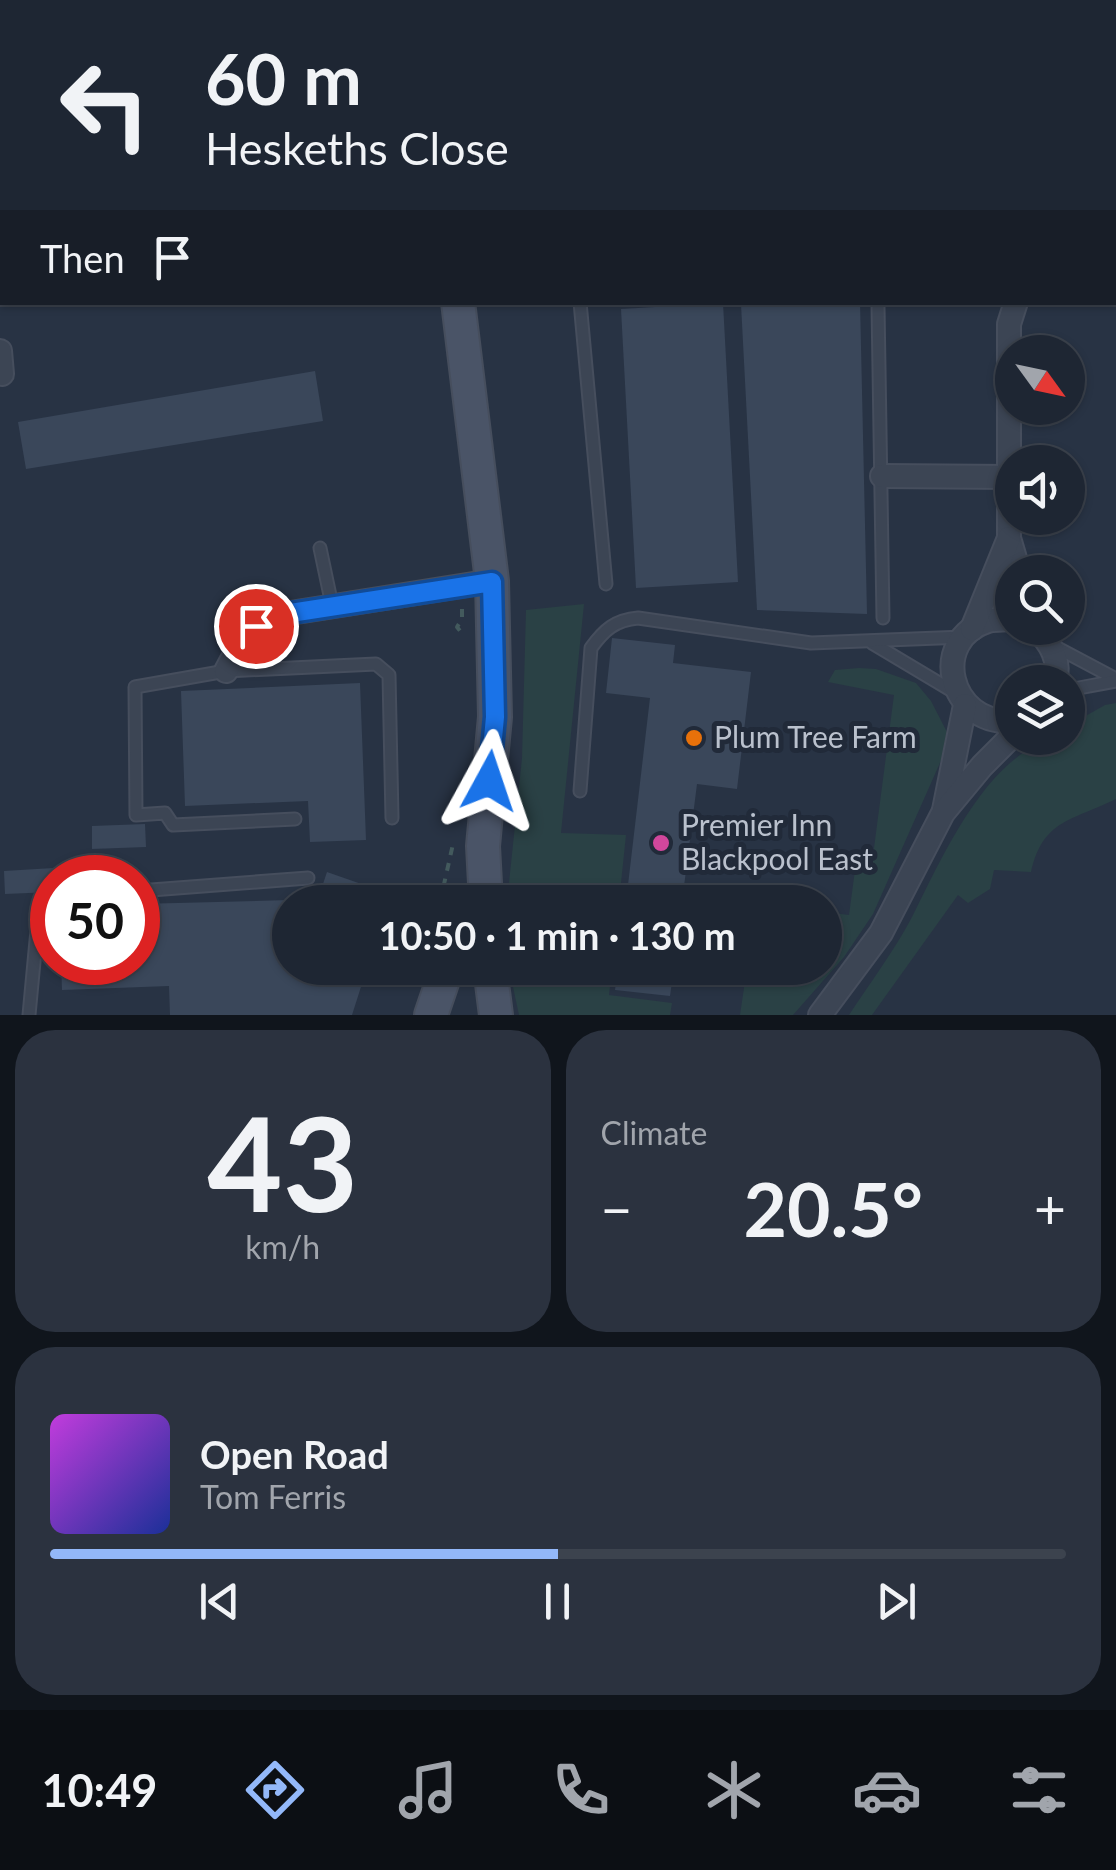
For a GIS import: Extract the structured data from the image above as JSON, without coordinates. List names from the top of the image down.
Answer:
{
  "places": ["Plum Tree Farm", "Premier Inn Blackpool East"],
  "north": "bottom right",
  "page": {
    "turn": ["60 m", "Heskeths Close"],
    "then": "Then",
    "limit": "50",
    "trip": "10:50 · 1 min · 130 m",
    "tile": [
      ["43", "km/h"],
      "Climate"
    ],
    "heat": ["−", "20.5°", "+"],
    "song": ["Open Road", "Tom Ferris"],
    "tabs": "10:49"
  }
}
